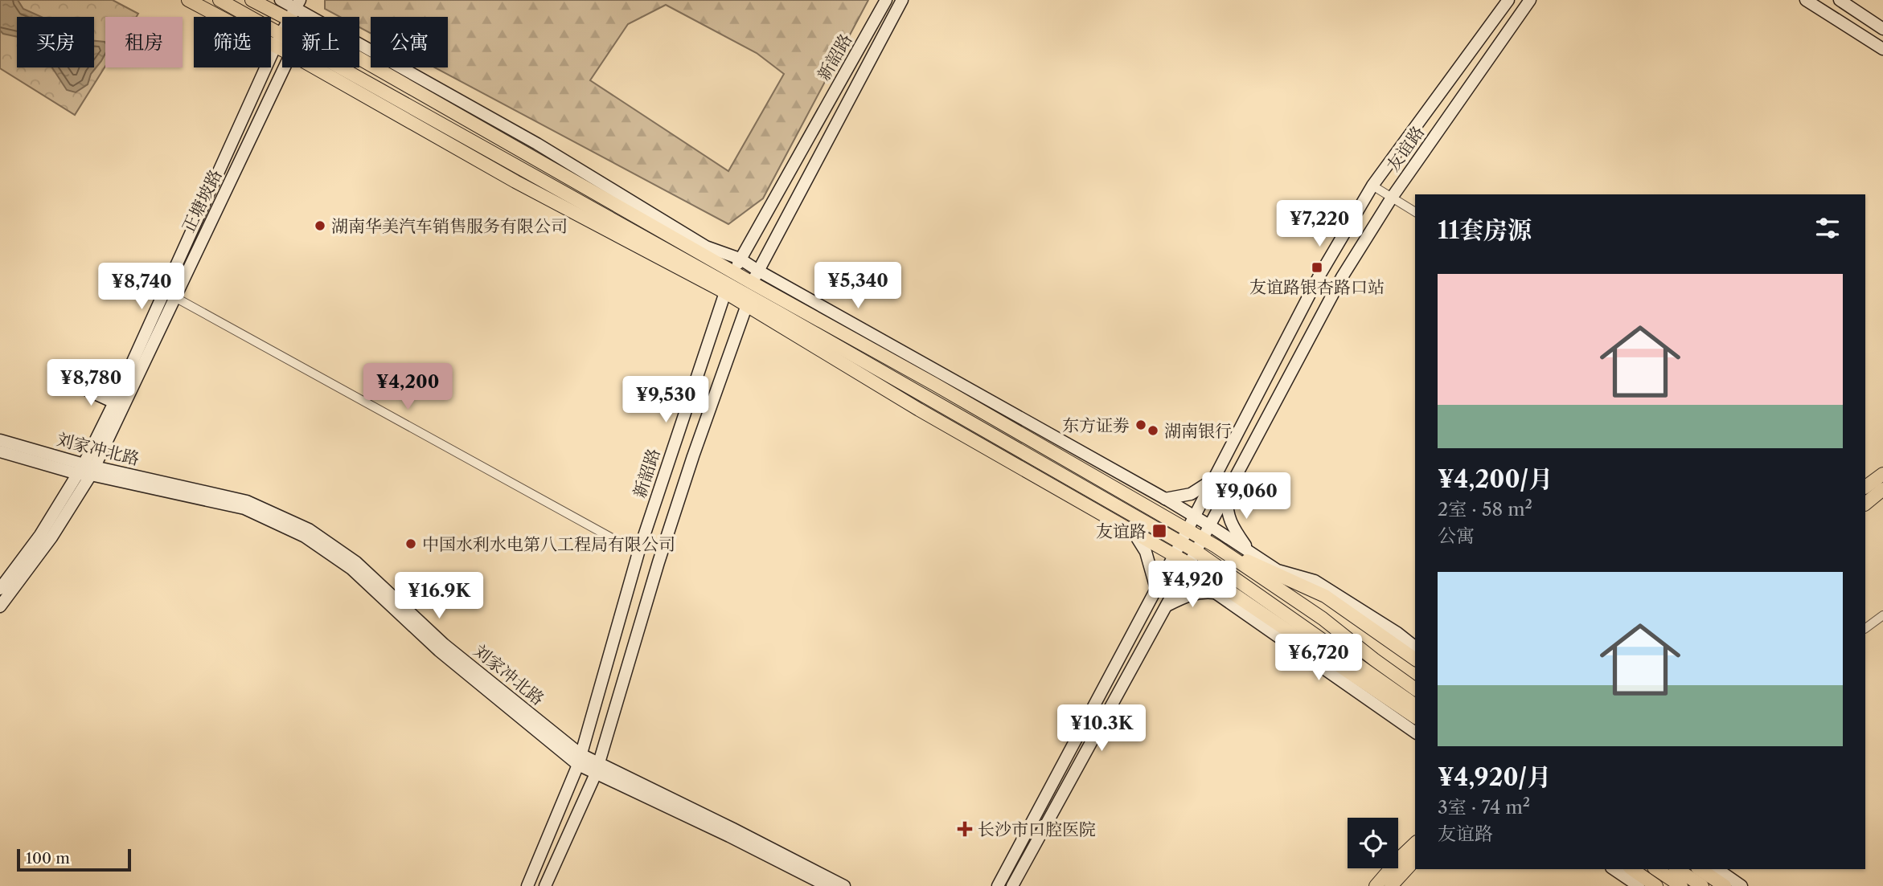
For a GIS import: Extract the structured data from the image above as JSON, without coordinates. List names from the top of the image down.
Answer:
{
  "streets": {
    "main road": [
      "新韶路",
      "友谊路",
      "正塘坡路",
      "刘家冲北路"
    ]
  },
  "crossings": [
    ["新韶路", "刘家冲北路"],
    ["正塘坡路", "刘家冲北路"]
  ],
  "places": {
    "other": [
      "湖南华美汽车销售服务有限公司",
      "东方证劵",
      "湖南银行",
      "中国水利水电第八工程局有限公司"
    ],
    "transit": ["友谊路银杏路口站", "友谊路"],
    "health": ["长沙市口腔医院"]
  },
  "scale_bar": "100 m",
  "page": {
    "chip": [
      "买房",
      "租房",
      "筛选",
      "新上",
      "公寓"
    ],
    "heading": "11套房源",
    "price": [
      "¥7,220",
      "¥5,340",
      "¥8,740",
      "¥8,780",
      "¥4,200",
      "¥9,530",
      "¥9,060",
      "¥4,920",
      "¥16.9K",
      "¥6,720",
      "¥10.3K"
    ],
    "list": [
      {
        "name": "¥4,200/月",
        "note": "2室 · 58 m² · 公寓"
      },
      {
        "name": "¥4,920/月",
        "note": "3室 · 74 m² · 友谊路"
      }
    ],
    "scale": "100 m"
  }
}
